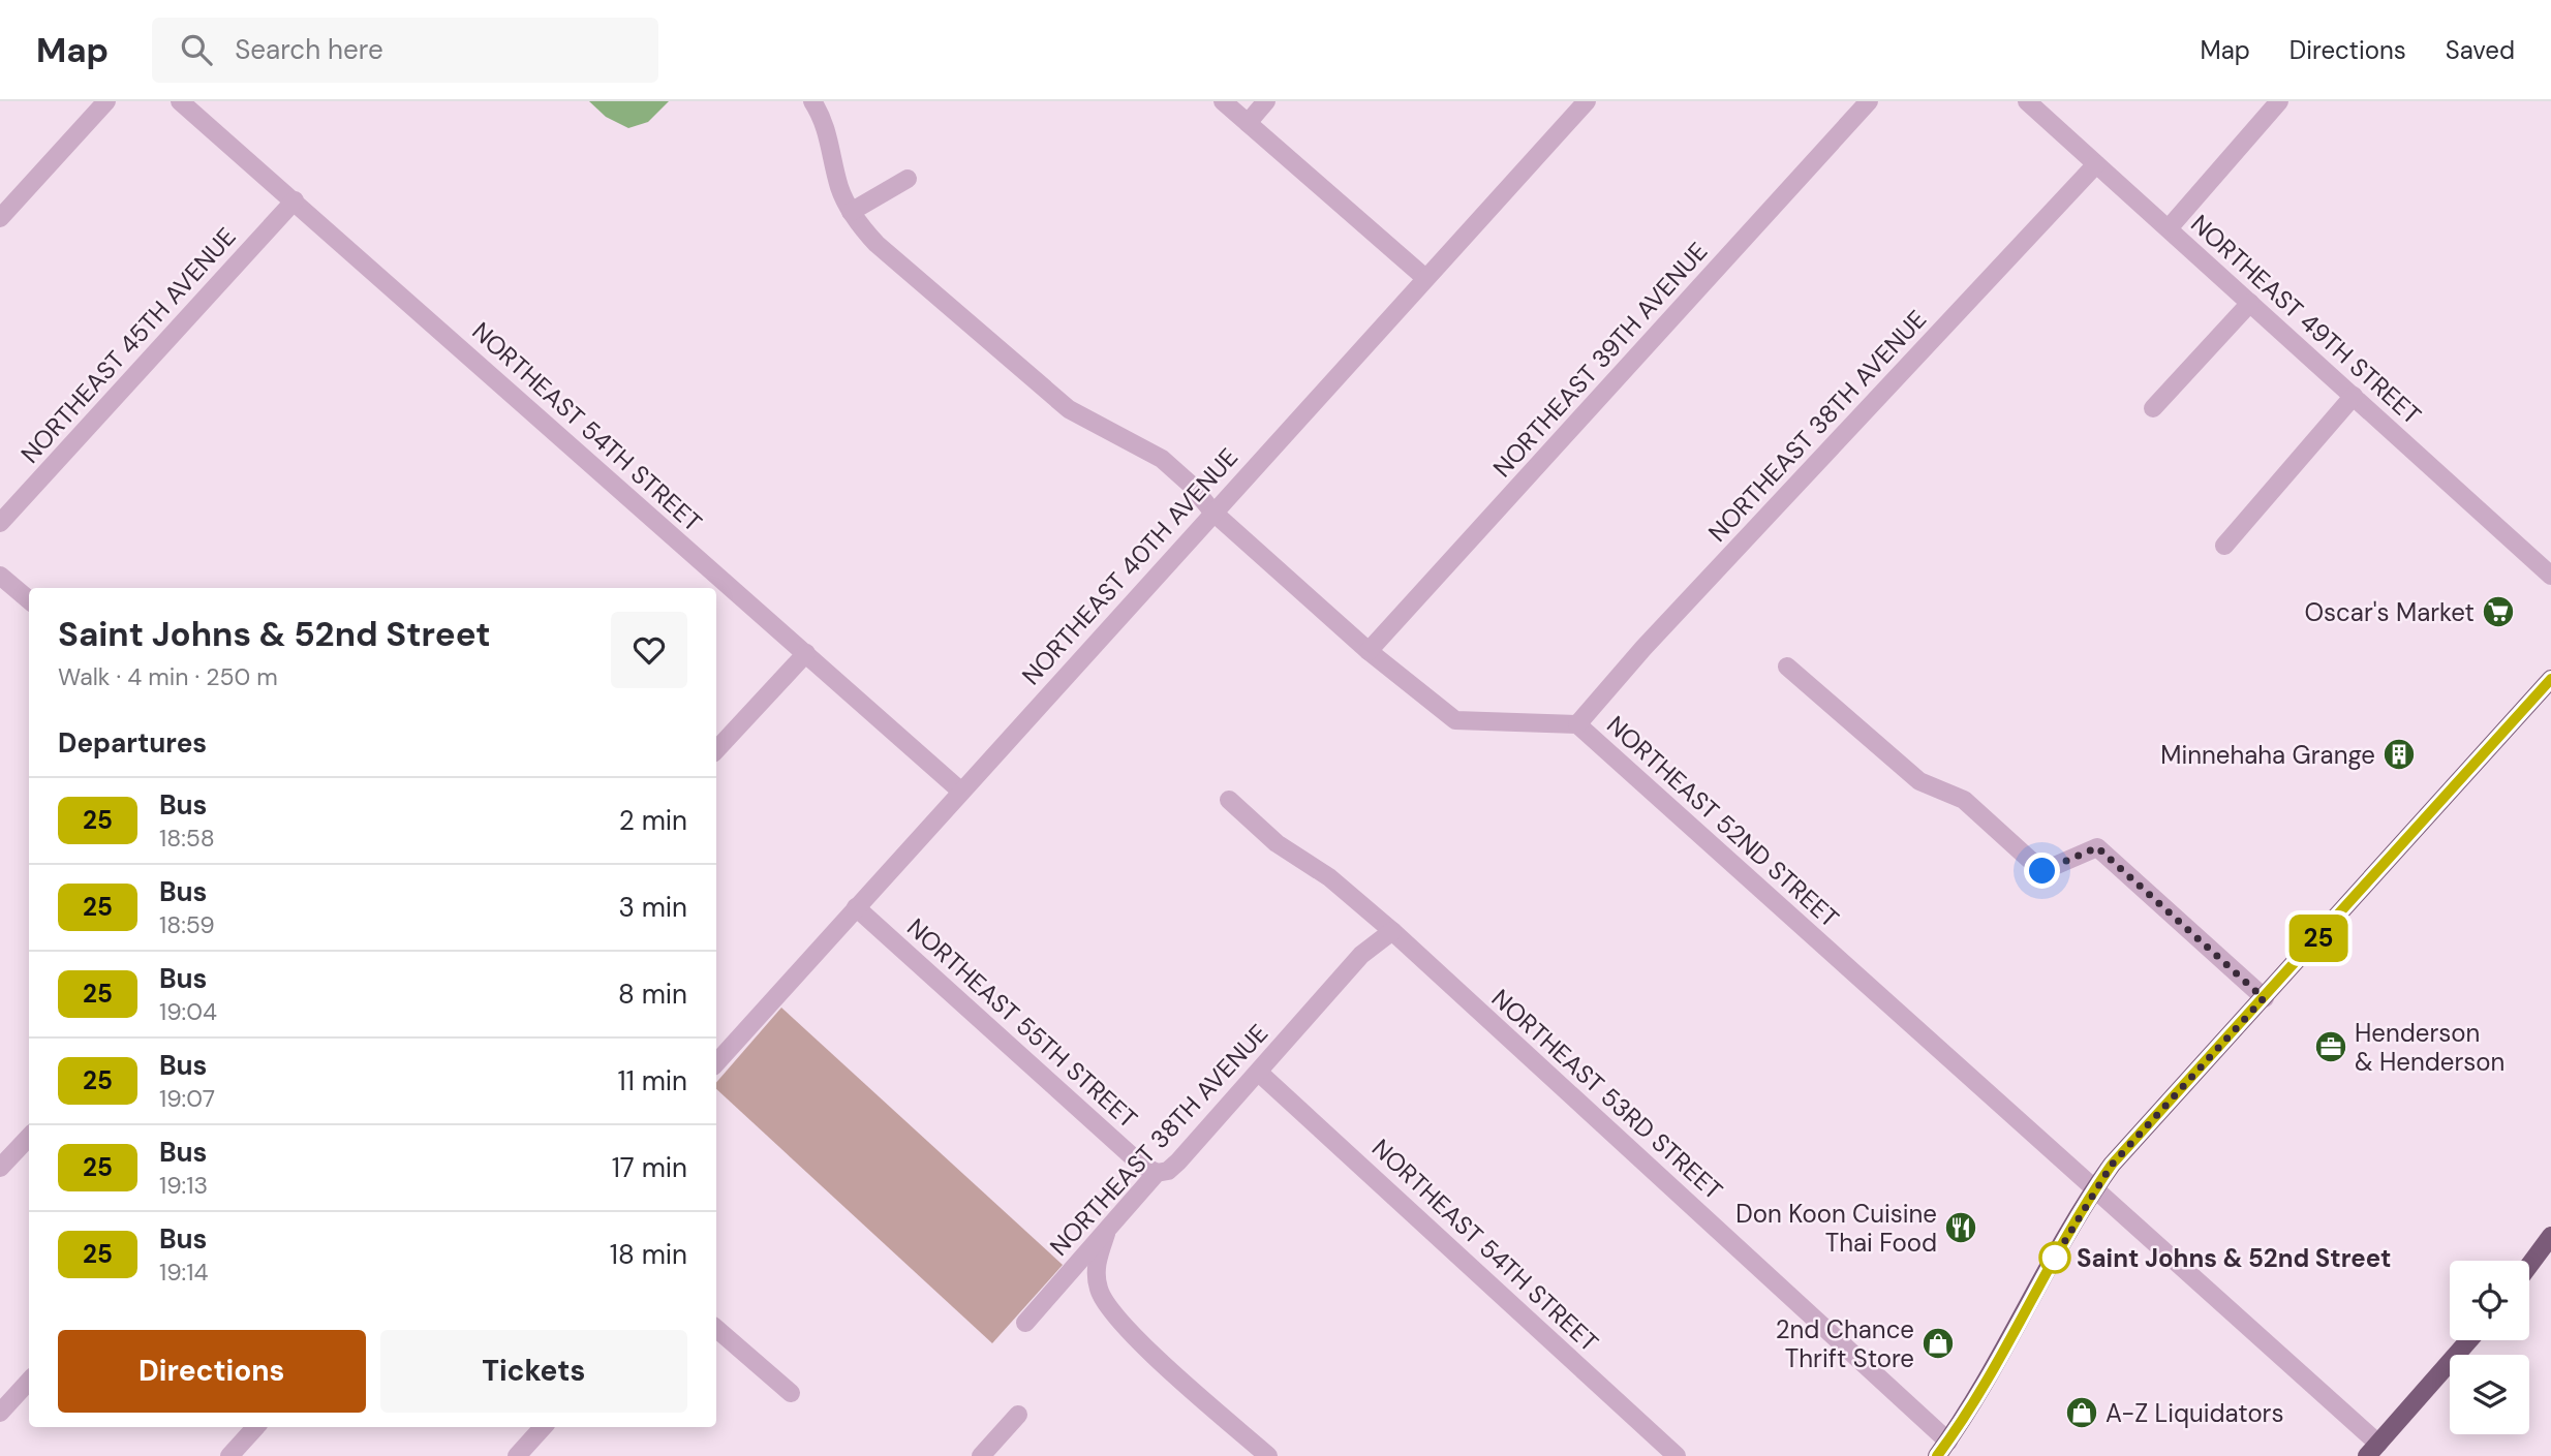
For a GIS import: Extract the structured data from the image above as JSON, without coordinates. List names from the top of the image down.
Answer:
{
  "streets": {
    "street": [
      "NORTHEAST 49TH STREET",
      "NORTHEAST 45TH AVENUE",
      "NORTHEAST 39TH AVENUE",
      "NORTHEAST 38TH AVENUE",
      "NORTHEAST 54TH STREET",
      "NORTHEAST 40TH AVENUE",
      "NORTHEAST 52ND STREET",
      "NORTHEAST 55TH STREET",
      "NORTHEAST 53RD STREET"
    ]
  },
  "crossings": [
    ["NORTHEAST 49TH STREET", "NORTHEAST 38TH AVENUE"],
    ["NORTHEAST 45TH AVENUE", "NORTHEAST 54TH STREET"],
    ["NORTHEAST 39TH AVENUE", "NORTHEAST 52ND STREET"],
    ["NORTHEAST 38TH AVENUE", "NORTHEAST 54TH STREET"],
    ["NORTHEAST 38TH AVENUE", "NORTHEAST 52ND STREET"],
    ["NORTHEAST 38TH AVENUE", "NORTHEAST 55TH STREET"],
    ["NORTHEAST 38TH AVENUE", "NORTHEAST 53RD STREET"],
    ["NORTHEAST 54TH STREET", "NORTHEAST 40TH AVENUE"],
    ["NORTHEAST 40TH AVENUE", "NORTHEAST 52ND STREET"],
    ["NORTHEAST 40TH AVENUE", "NORTHEAST 55TH STREET"]
  ],
  "places": {
    "supermarket": ["Oscar's Market"],
    "building": ["Minnehaha Grange"],
    "office": ["Henderson & Henderson"],
    "restaurant": ["Don Koon Cuisine Thai Food"],
    "other": ["Saint Johns & 52nd Street"],
    "shop": ["2nd Chance Thrift Store", "A-Z Liquidators"]
  },
  "lines": ["bus line 25"],
  "page": {
    "header": "Map",
    "search": "Search here",
    "nav": ["Map", "Directions", "Saved"],
    "on_map": "25",
    "heading": [
      ["Saint Johns & 52nd Street", "Walk · 4 min · 250 m"],
      "Departures"
    ],
    "list": [
      {
        "mark": "25",
        "name": "Bus",
        "note": "18:58",
        "value": "2 min"
      },
      {
        "mark": "25",
        "name": "Bus",
        "note": "18:59",
        "value": "3 min"
      },
      {
        "mark": "25",
        "name": "Bus",
        "note": "19:04",
        "value": "8 min"
      },
      {
        "mark": "25",
        "name": "Bus",
        "note": "19:07",
        "value": "11 min"
      },
      {
        "mark": "25",
        "name": "Bus",
        "note": "19:13",
        "value": "17 min"
      },
      {
        "mark": "25",
        "name": "Bus",
        "note": "19:14",
        "value": "18 min"
      }
    ],
    "buttons": ["Directions", "Tickets"]
  }
}
